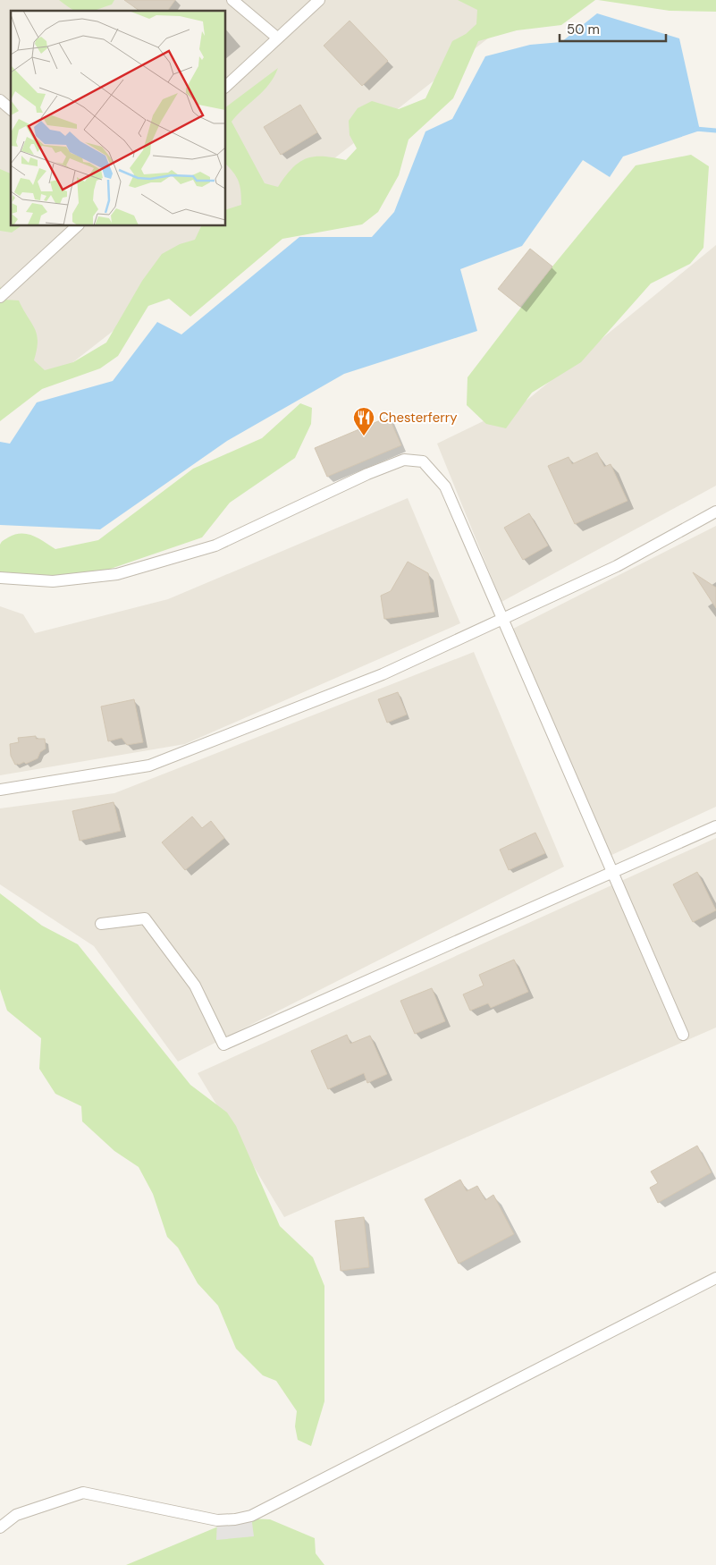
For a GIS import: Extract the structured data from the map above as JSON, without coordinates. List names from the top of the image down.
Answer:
{
  "places": {
    "restaurant": ["Chesterferry"]
  },
  "scale_bar": "50 m"
}
